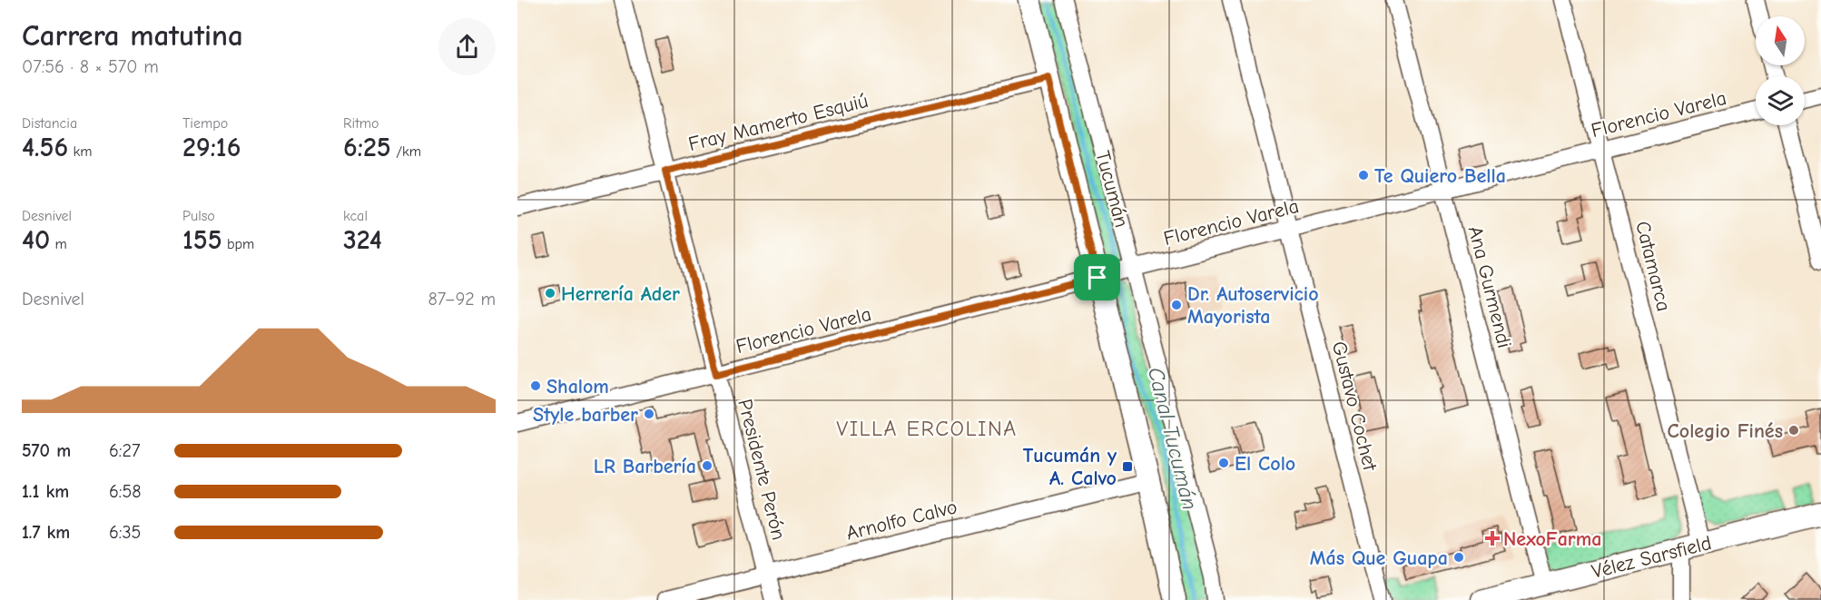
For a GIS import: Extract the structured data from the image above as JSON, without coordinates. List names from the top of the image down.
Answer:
{
  "streets": {
    "main road": ["Tucumán", "Vélez Sarsfield"],
    "street": [
      "Florencio Varela",
      "Fray Mamerto Esquiú",
      "Catamarca",
      "Ana Gurmendi",
      "Gustavo Cochet",
      "Presidente Perón",
      "Arnolfo Calvo"
    ]
  },
  "crossings": [
    ["Florencio Varela", "Tucumán"],
    ["Florencio Varela", "Catamarca"],
    ["Florencio Varela", "Ana Gurmendi"],
    ["Florencio Varela", "Gustavo Cochet"],
    ["Florencio Varela", "Presidente Perón"],
    ["Fray Mamerto Esquiú", "Tucumán"],
    ["Fray Mamerto Esquiú", "Presidente Perón"],
    ["Tucumán", "Arnolfo Calvo"],
    ["Catamarca", "Vélez Sarsfield"],
    ["Ana Gurmendi", "Vélez Sarsfield"],
    ["Presidente Perón", "Arnolfo Calvo"]
  ],
  "districts": ["VILLA ERCOLINA"],
  "water": ["Canal Tucumán"],
  "places": {
    "other": [
      "Te Quiero Bella",
      "Herrería Ader",
      "Dr. Autoservicio Mayorista",
      "Shalom",
      "Style barber",
      "Colegio Finés",
      "El Colo",
      "LR Barbería",
      "Más Que Guapa"
    ],
    "transit": ["Tucumán y A. Calvo"],
    "health": ["NexoFarma"]
  },
  "north": "top",
  "page": {
    "heading": ["Carrera matutina", "07:56 · 8 × 570 m"],
    "stats": [
      ["Distancia", "4.56 km"],
      ["Tiempo", "29:16"],
      ["Ritmo", "6:25 /km"],
      ["Desnivel", "40 m"],
      ["Pulso", "155 bpm"],
      ["kcal", "324"]
    ],
    "chart": ["Desnivel", "87–92 m"],
    "list": [
      {
        "name": "570 m",
        "note": "6:27"
      },
      {
        "name": "1.1 km",
        "note": "6:58"
      },
      {
        "name": "1.7 km",
        "note": "6:35"
      }
    ]
  }
}
